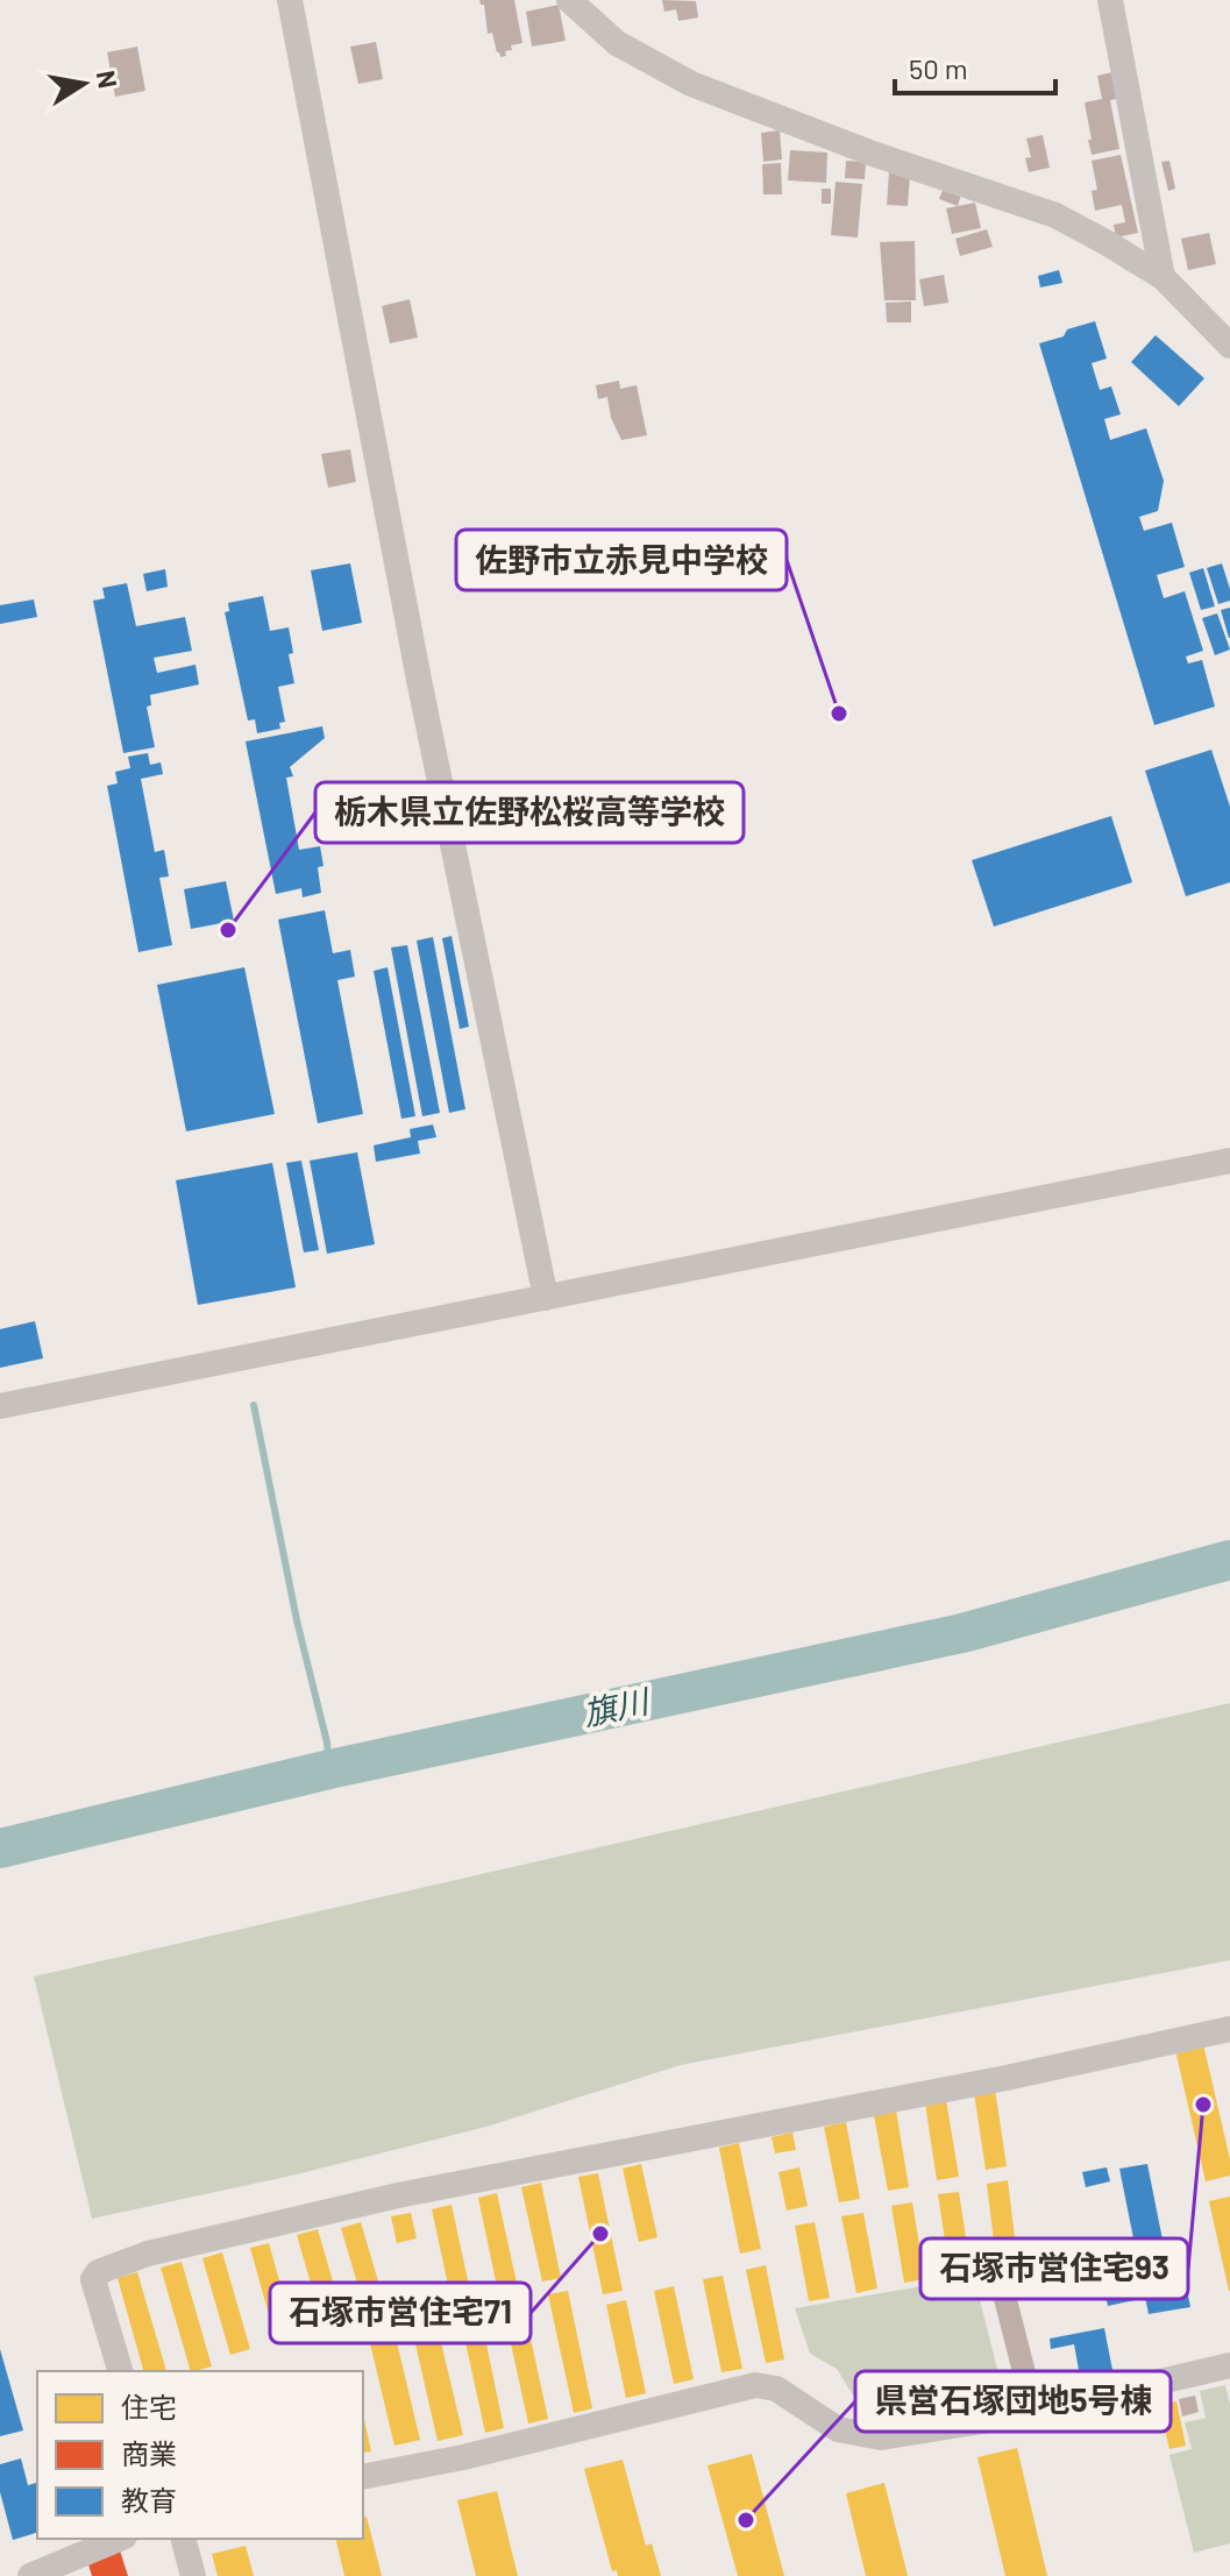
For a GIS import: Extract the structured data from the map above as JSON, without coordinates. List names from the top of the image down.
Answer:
{
  "water": ["旗川"],
  "places": [
    "佐野市立赤見中学校",
    "栃木県立佐野松桜高等学校",
    "石塚市営住宅93",
    "石塚市営住宅71",
    "県営石塚団地5号棟"
  ],
  "legend": ["住宅", "商業", "教育"],
  "scale_bar": "50 m",
  "north": "right"
}
